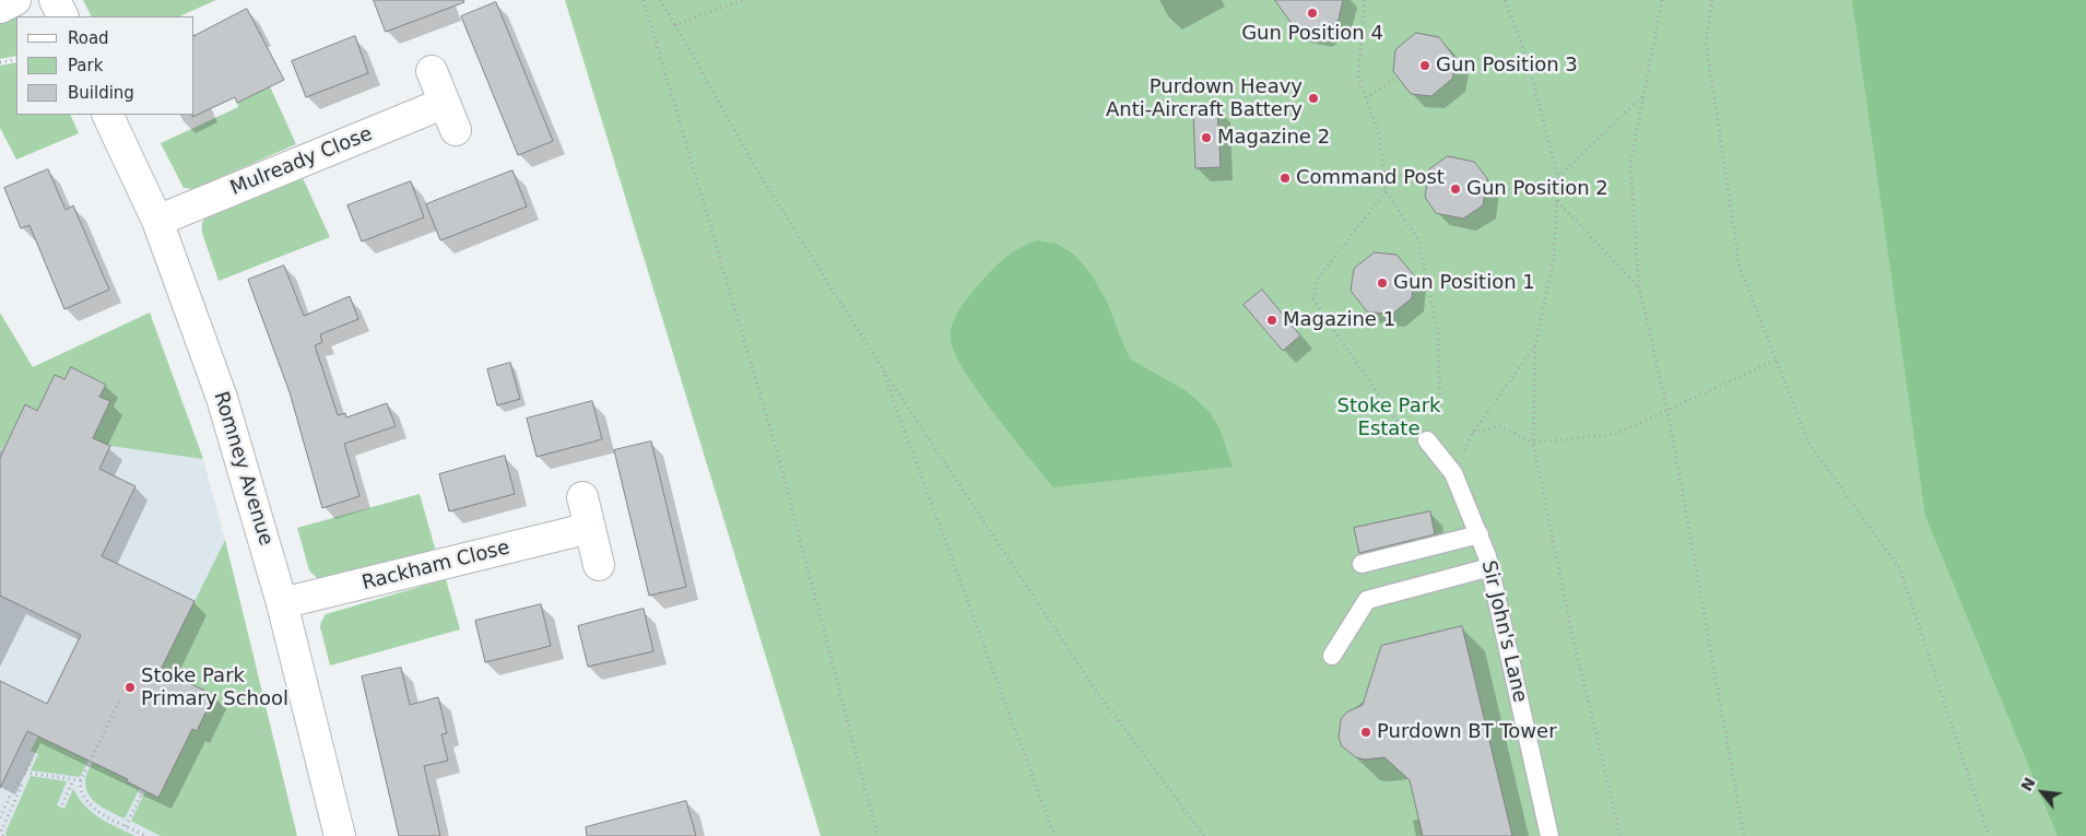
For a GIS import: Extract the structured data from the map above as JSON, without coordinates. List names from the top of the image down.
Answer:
{
  "streets": {
    "street": ["Mulready Close", "Romney Avenue", "Rackham Close"],
    "lane": ["Sir John's Lane"]
  },
  "crossings": [
    ["Mulready Close", "Romney Avenue"],
    ["Romney Avenue", "Rackham Close"]
  ],
  "parks": ["Stoke Park Estate"],
  "places": [
    "Gun Position 4",
    "Gun Position 3",
    "Purdown Heavy Anti-Aircraft Battery",
    "Magazine 2",
    "Command Post",
    "Gun Position 2",
    "Gun Position 1",
    "Magazine 1",
    "Stoke Park Primary School",
    "Purdown BT Tower"
  ],
  "legend": ["Road", "Park", "Building"],
  "north": "top left"
}
